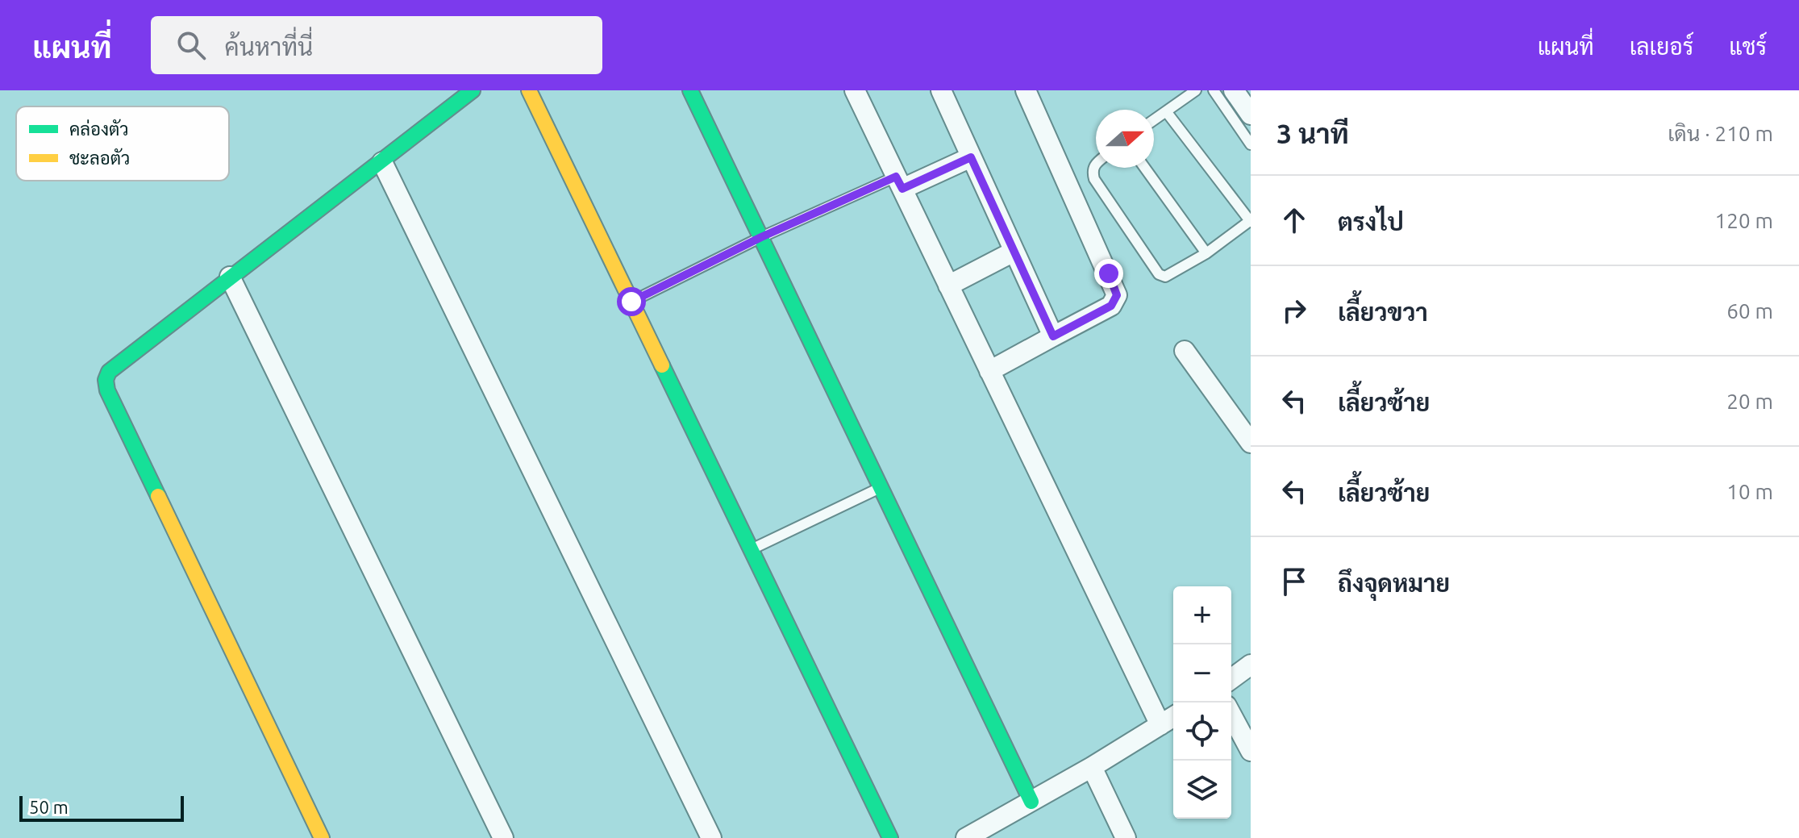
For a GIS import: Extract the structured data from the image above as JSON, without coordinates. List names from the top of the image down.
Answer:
{
  "legend": ["คล่องตัว", "ชะลอตัว"],
  "scale_bar": "50 m",
  "north": "right",
  "page": {
    "header": "แผนที่",
    "search": "ค้นหาที่นี่",
    "nav": ["แผนที่", "เลเยอร์", "แชร์"],
    "heading": ["3 นาที", "เดิน · 210 m"],
    "list": [
      ["ตรงไป", "120 m"],
      ["เลี้ยวขวา", "60 m"],
      ["เลี้ยวซ้าย", "20 m"],
      ["เลี้ยวซ้าย", "10 m"],
      "ถึงจุดหมาย"
    ],
    "map_buttons": ["+", "−"],
    "scale": "50 m"
  }
}
